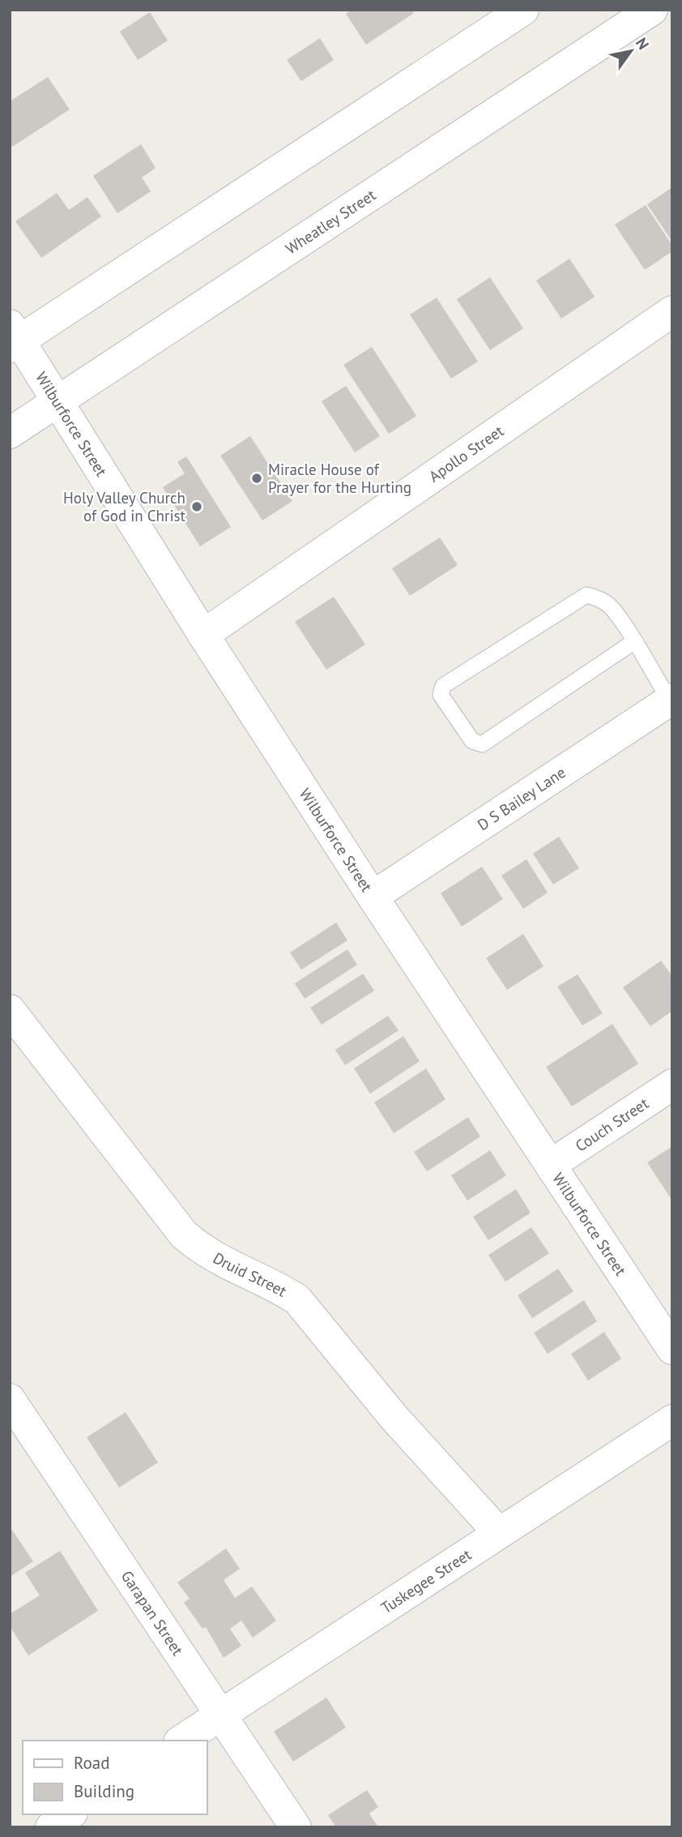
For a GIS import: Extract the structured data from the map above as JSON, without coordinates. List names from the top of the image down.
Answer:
{
  "streets": {
    "street": [
      "Wheatley Street",
      "Wilburforce Street",
      "Apollo Street",
      "D S Bailey Lane",
      "Couch Street",
      "Druid Street",
      "Tuskegee Street",
      "Garapan Street"
    ]
  },
  "crossings": [
    ["Wheatley Street", "Wilburforce Street"],
    ["Wilburforce Street", "Apollo Street"],
    ["Wilburforce Street", "D S Bailey Lane"],
    ["Wilburforce Street", "Couch Street"],
    ["Druid Street", "Tuskegee Street"],
    ["Tuskegee Street", "Garapan Street"]
  ],
  "places": ["Miracle House of Prayer for the Hurting", "Holy Valley Church of God in Christ"],
  "legend": ["Road", "Building"],
  "north": "top right"
}
